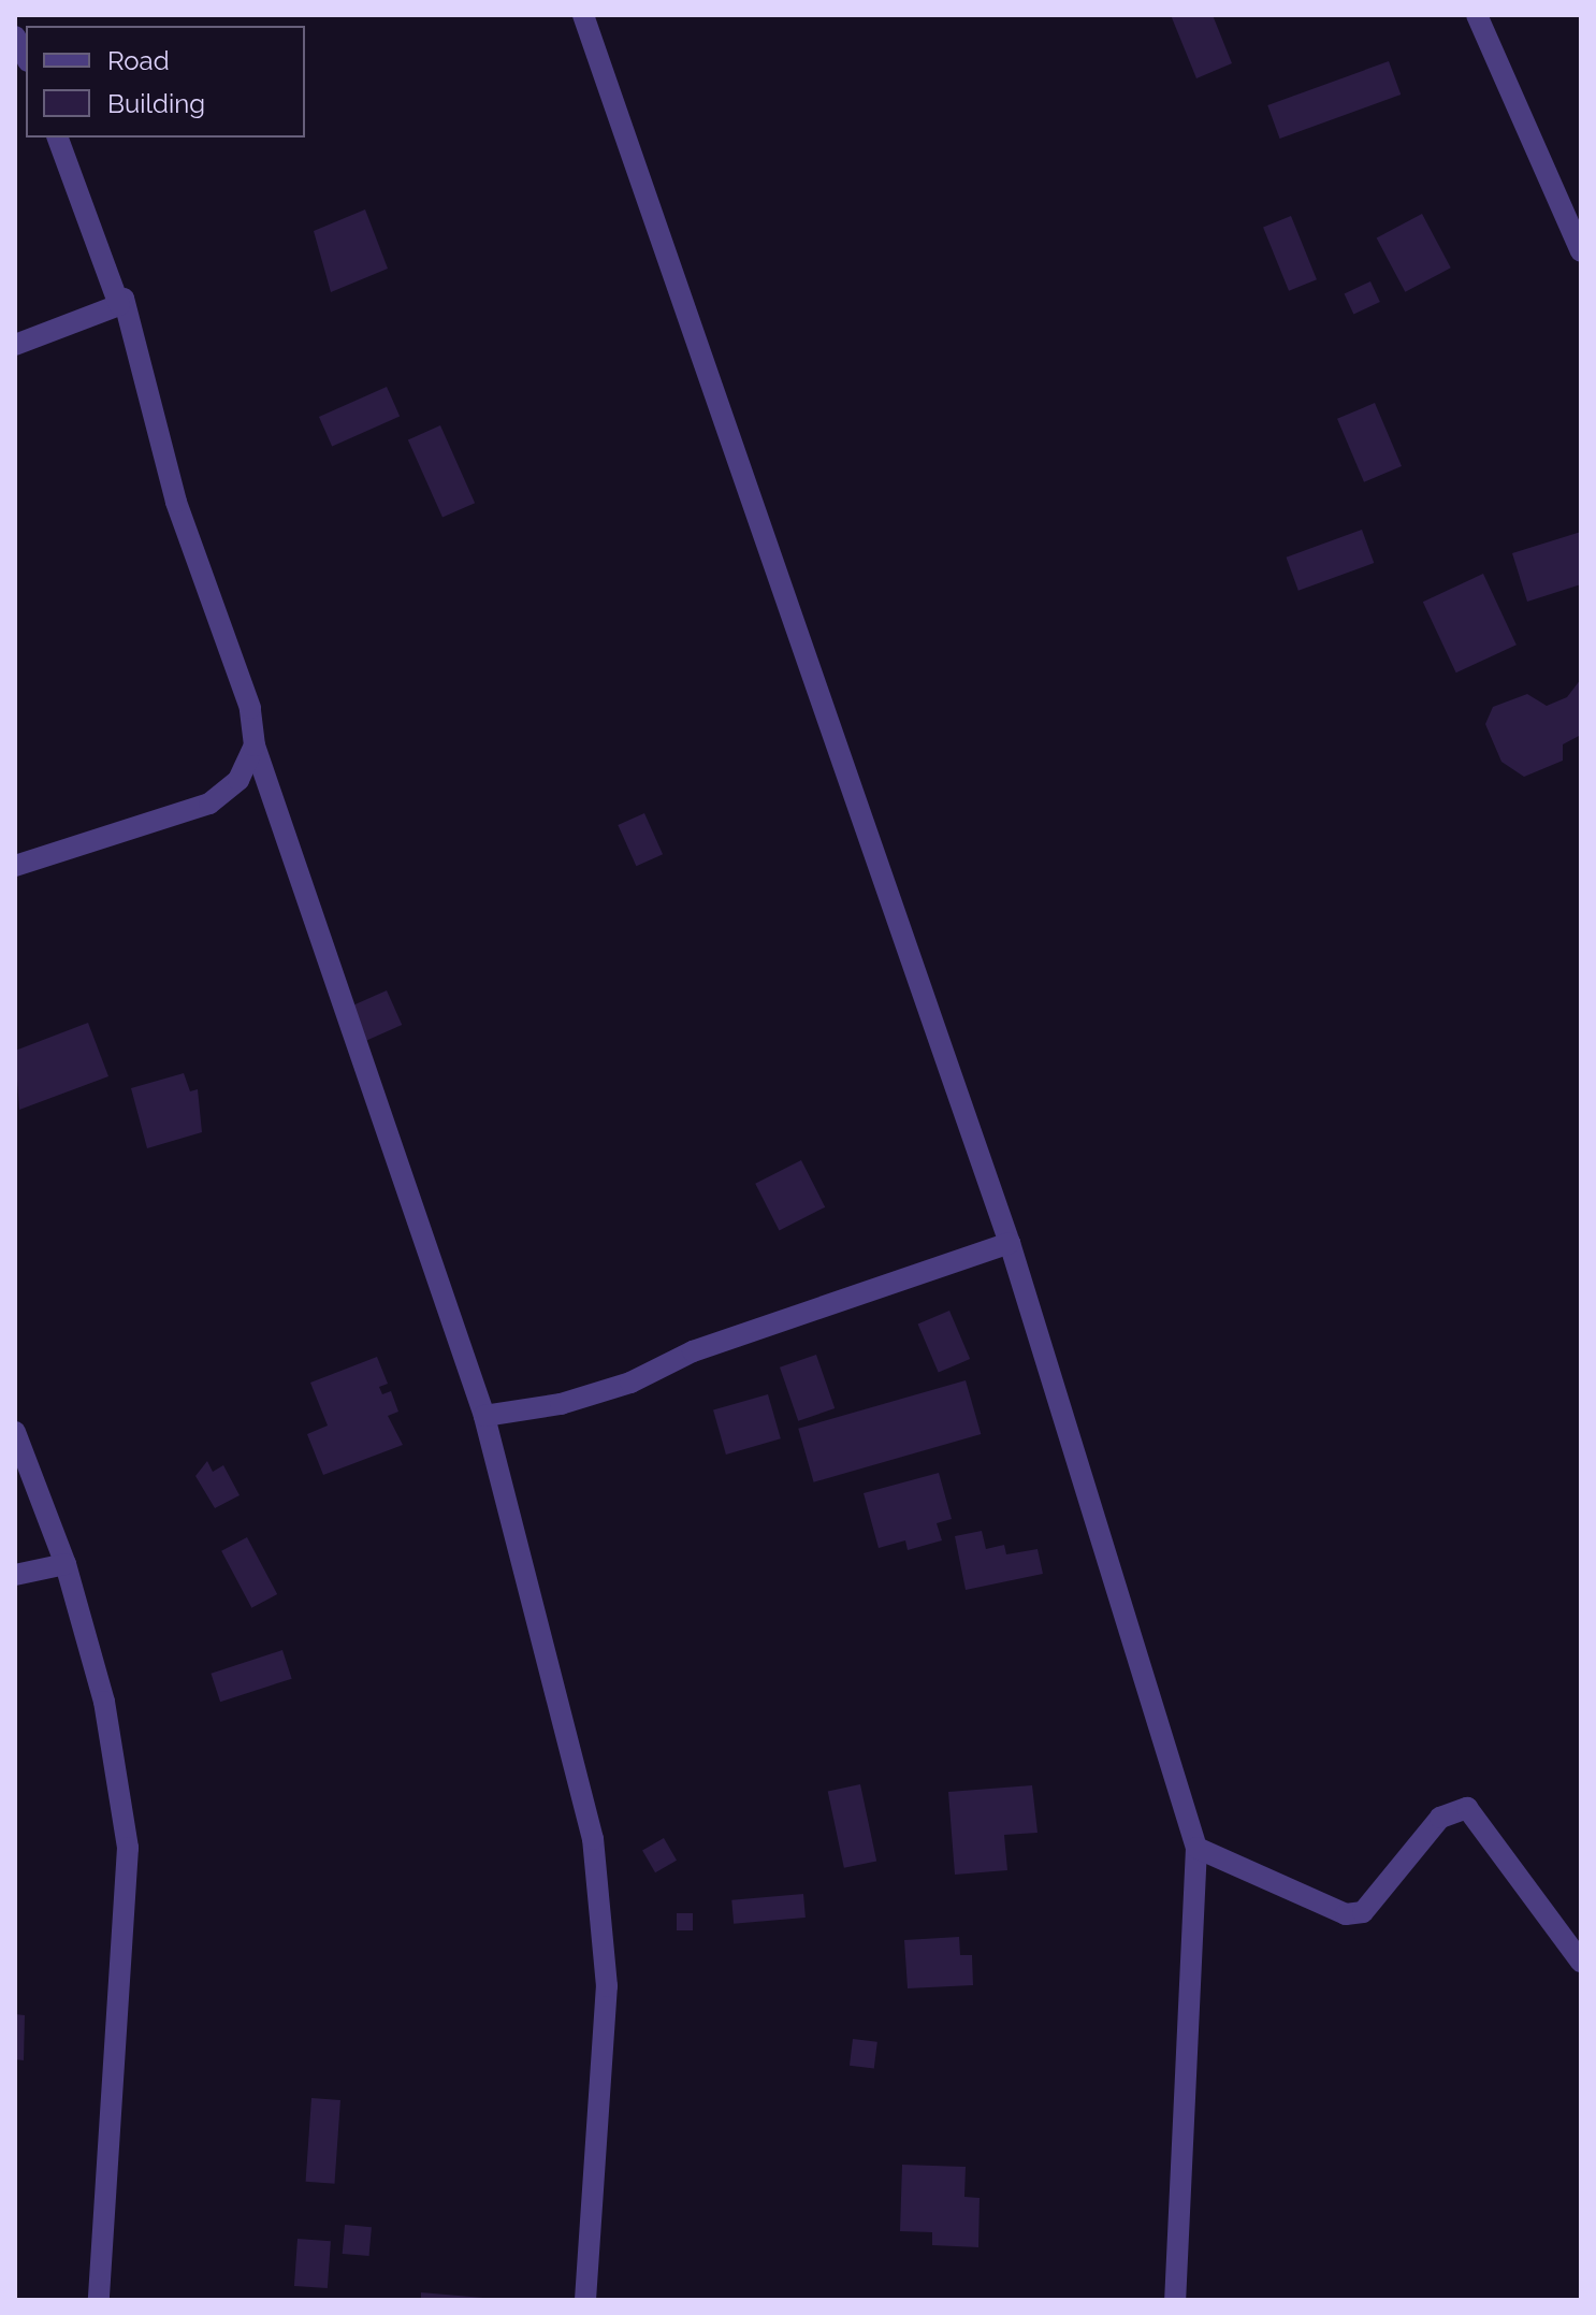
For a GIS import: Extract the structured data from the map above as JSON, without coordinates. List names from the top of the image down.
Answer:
{
  "legend": ["Road", "Building"]
}
